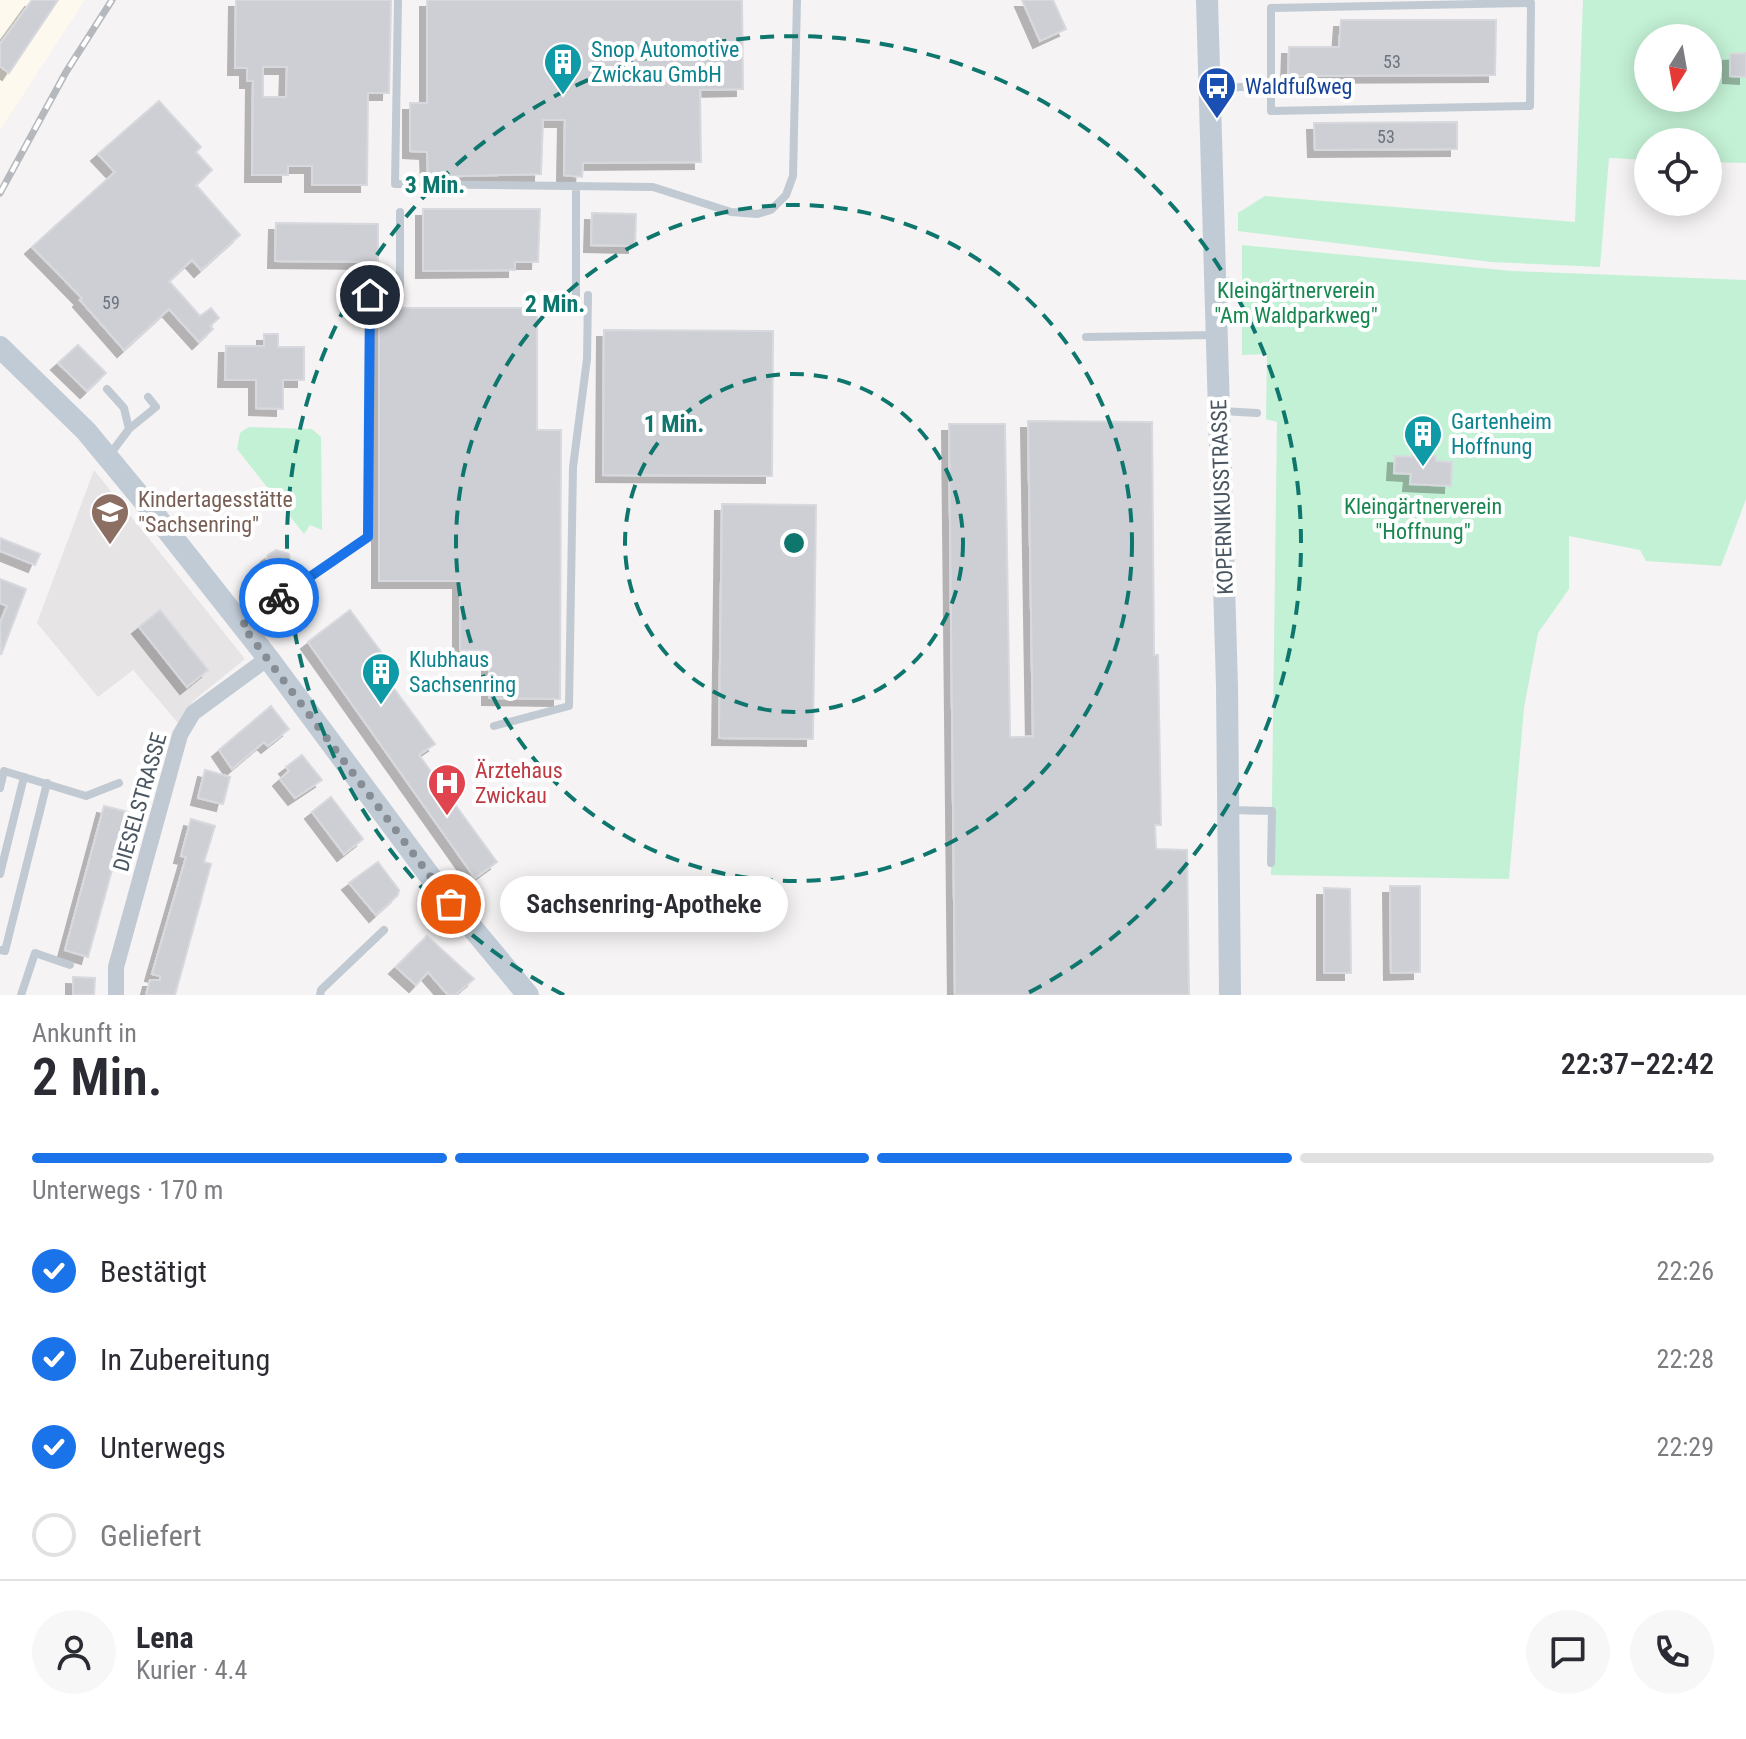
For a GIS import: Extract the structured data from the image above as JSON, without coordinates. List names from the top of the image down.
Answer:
{
  "streets": {
    "street": ["KOPERNIKUSSTRASSE", "DIESELSTRASSE"]
  },
  "parks": ["Kleingärtnerverein \"Am Waldparkweg\"", "Kleingärtnerverein \"Hoffnung\""],
  "places": {
    "building": ["Snop Automotive Zwickau GmbH", "Gartenheim Hoffnung", "Klubhaus Sachsenring"],
    "bus stop": ["Waldfußweg"],
    "school or university": ["Kindertagesstätte \"Sachsenring\""],
    "hospital": ["Ärztehaus Zwickau"],
    "other": ["Sachsenring-Apotheke"]
  },
  "house_numbers": ["53", "53", "59"],
  "north": "bottom",
  "page": {
    "bubble": "Sachsenring-Apotheke",
    "heading": ["2 Min.", "Ankunft in", "22:37–22:42"],
    "panel": ["Lena", "Kurier · 4.4"],
    "bar": "Unterwegs · 170 m",
    "list": [
      ["Bestätigt", "22:26"],
      ["In Zubereitung", "22:28"],
      ["Unterwegs", "22:29"],
      "Geliefert"
    ]
  },
  "rings": ["3 Min.", "2 Min.", "1 Min."]
}
